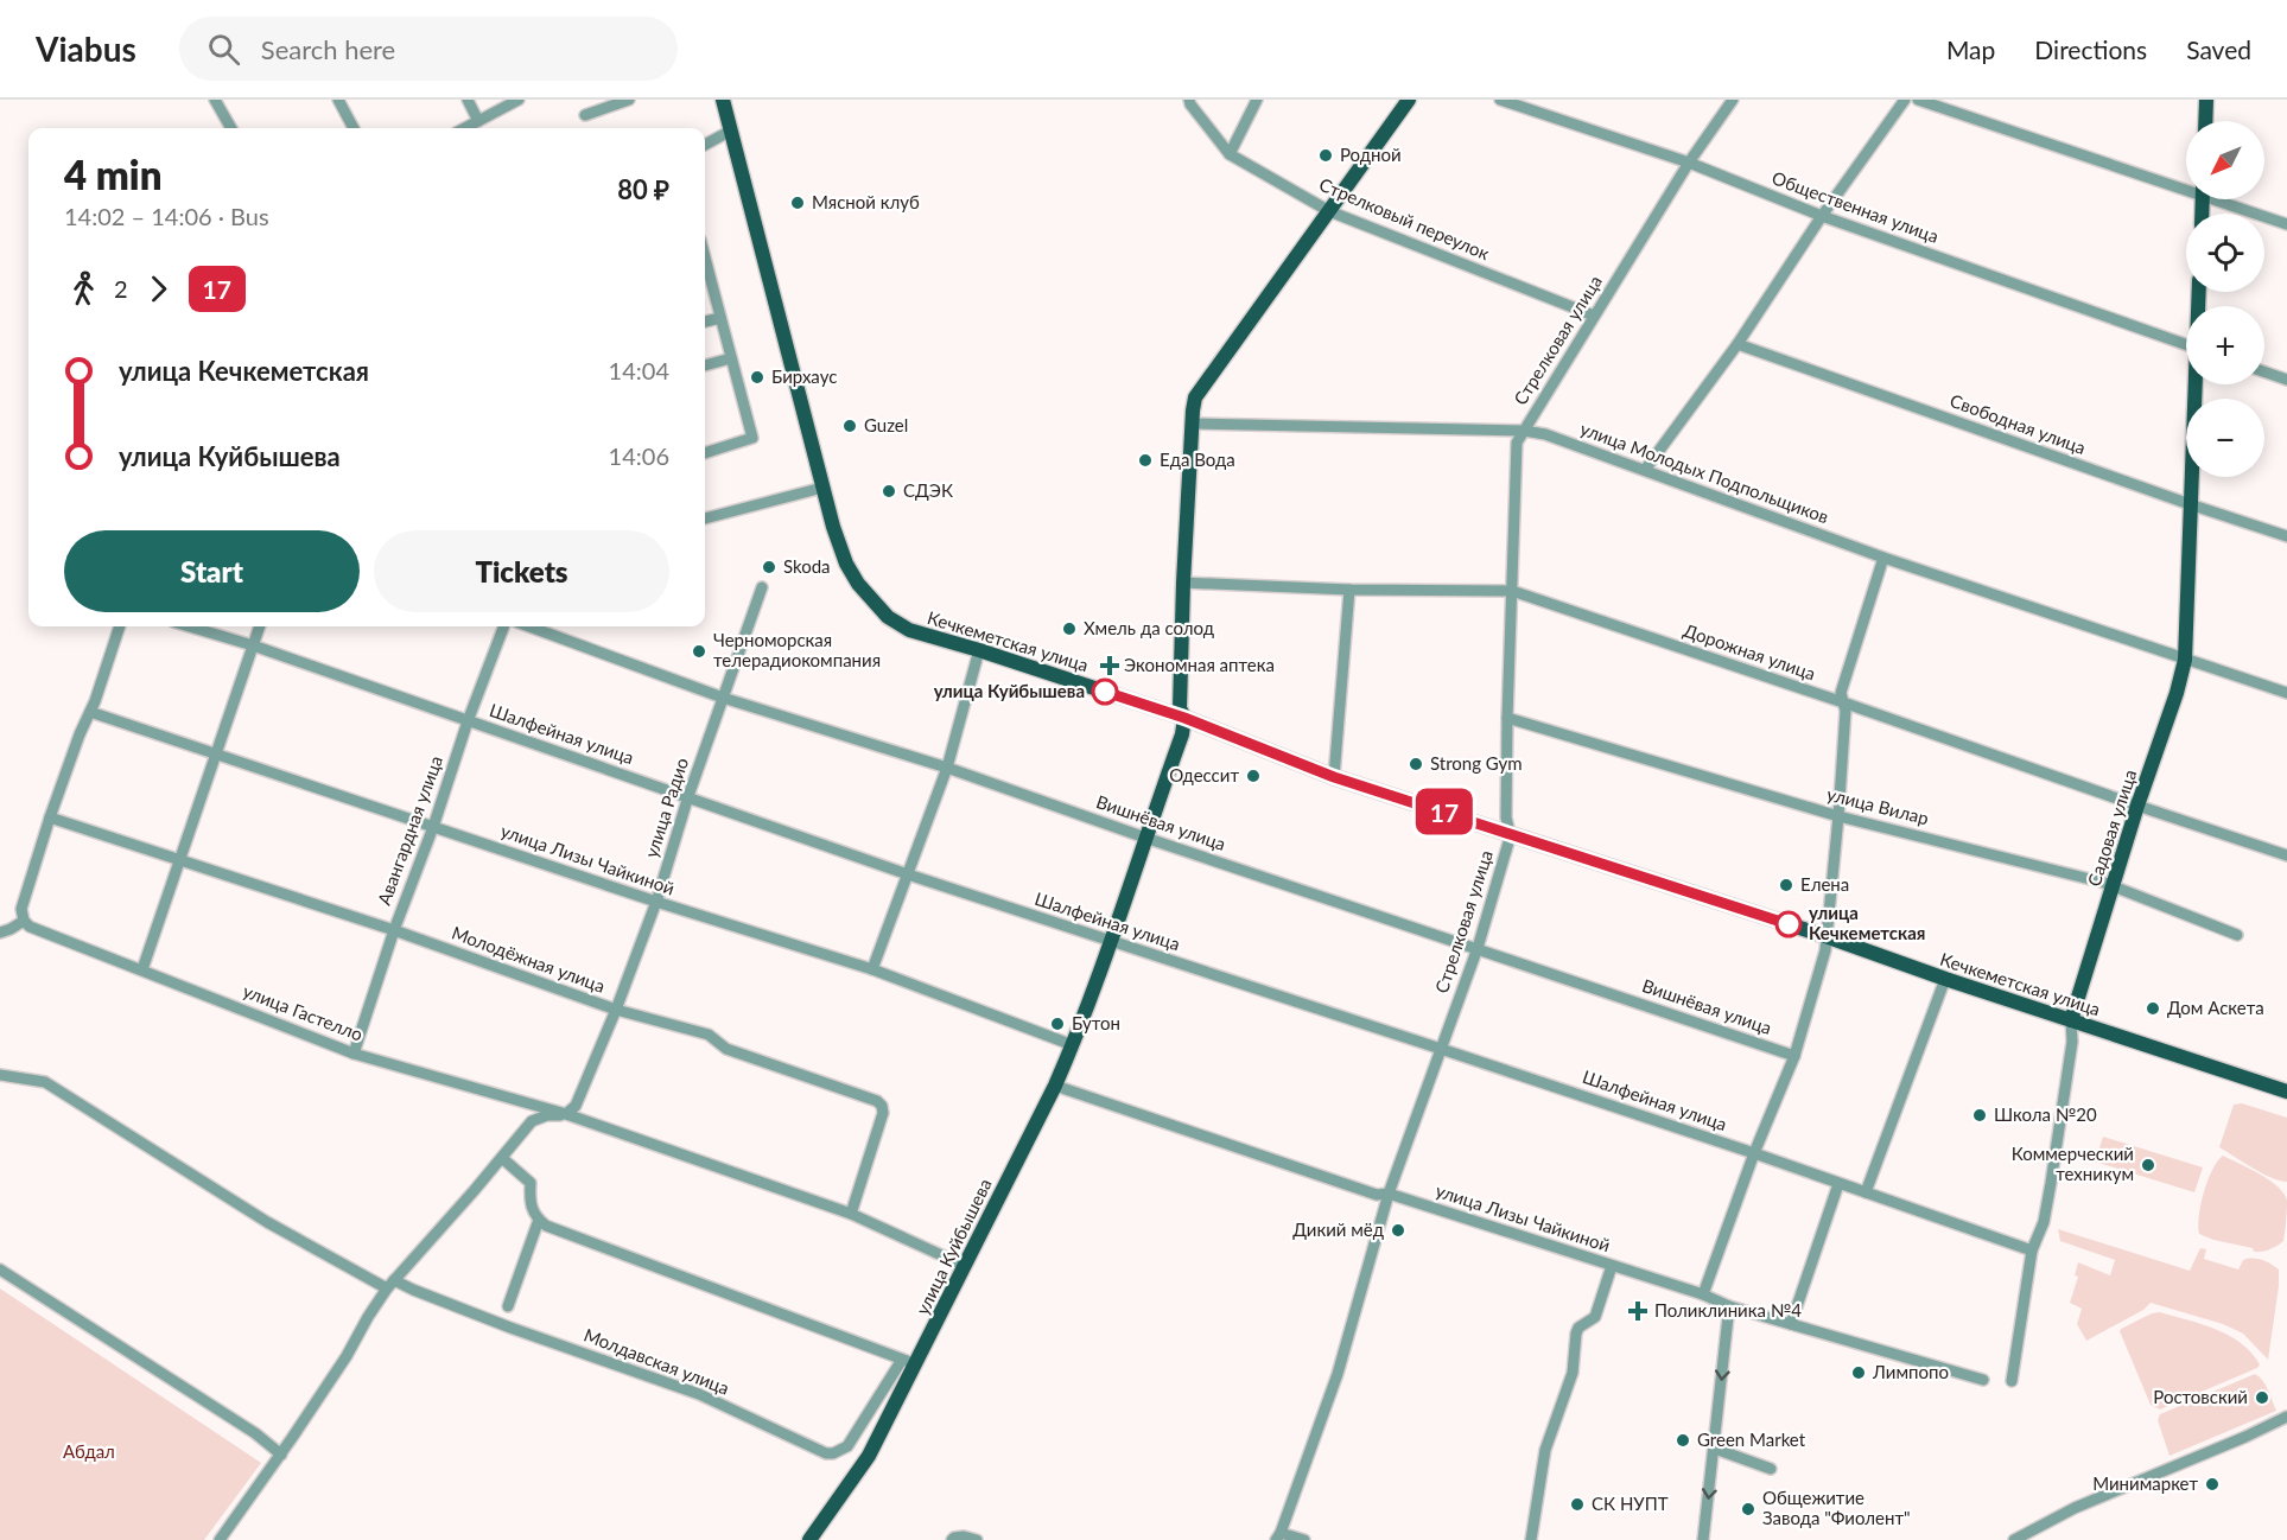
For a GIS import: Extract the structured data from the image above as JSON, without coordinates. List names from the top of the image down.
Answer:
{
  "streets": {
    "main road": ["Кечкеметская улица", "Садовая улица", "улица Куйбышева"],
    "street": [
      "Общественная улица",
      "Стрелковый переулок",
      "Стрелковая улица",
      "Свободная улица",
      "улица Молодых Подпольщиков",
      "Дорожная улица",
      "Шалфейная улица",
      "улица Вилар",
      "улица Радио",
      "Вишнёвая улица",
      "Авангардная улица",
      "улица Лизы Чайкиной",
      "Молодёжная улица",
      "улица Гастелло",
      "Молдавская улица"
    ]
  },
  "crossings": [
    ["Общественная улица", "Стрелковая улица"],
    ["Стрелковый переулок", "Стрелковая улица"],
    ["Стрелковый переулок", "улица Куйбышева"],
    ["Стрелковая улица", "улица Молодых Подпольщиков"],
    ["Стрелковая улица", "Кечкеметская улица"],
    ["Стрелковая улица", "Дорожная улица"],
    ["Стрелковая улица", "Шалфейная улица"],
    ["Стрелковая улица", "улица Вилар"],
    ["Стрелковая улица", "Вишнёвая улица"],
    ["Стрелковая улица", "улица Лизы Чайкиной"],
    ["Свободная улица", "Садовая улица"],
    ["улица Молодых Подпольщиков", "Садовая улица"],
    ["улица Молодых Подпольщиков", "улица Куйбышева"],
    ["Кечкеметская улица", "Садовая улица"],
    ["Кечкеметская улица", "улица Куйбышева"],
    ["Дорожная улица", "Садовая улица"],
    ["Дорожная улица", "улица Куйбышева"],
    ["Шалфейная улица", "улица Радио"],
    ["Шалфейная улица", "Садовая улица"],
    ["Шалфейная улица", "Авангардная улица"],
    ["Шалфейная улица", "улица Куйбышева"],
    ["улица Вилар", "Садовая улица"],
    ["улица Радио", "Вишнёвая улица"],
    ["улица Радио", "улица Лизы Чайкиной"],
    ["улица Радио", "Молодёжная улица"],
    ["улица Радио", "улица Гастелло"],
    ["Вишнёвая улица", "улица Куйбышева"],
    ["Авангардная улица", "улица Лизы Чайкиной"],
    ["Авангардная улица", "Молодёжная улица"],
    ["Авангардная улица", "улица Гастелло"],
    ["улица Лизы Чайкиной", "улица Куйбышева"],
    ["Молодёжная улица", "улица Гастелло"],
    ["улица Гастелло", "улица Куйбышева"]
  ],
  "parks": ["Абдал"],
  "places": {
    "other": [
      "Родной",
      "Мясной клуб",
      "Бирхаус",
      "Guzel",
      "Еда Вода",
      "СДЭК",
      "Skoda",
      "Хмель да солод",
      "Черноморская телерадиокомпания",
      "улица Куйбышева",
      "Strong Gym",
      "Одессит",
      "Елена",
      "улица Кечкеметская",
      "Дом Аскета",
      "Бутон",
      "Школа №20",
      "Коммерческий техникум",
      "Дикий мёд",
      "Лимпопо",
      "Ростовский",
      "Green Market",
      "Минимаркет",
      "СК НУПТ",
      "Общежитие Завода \"Фиолент\""
    ],
    "health": ["Экономная аптека", "Поликлиника №4"]
  },
  "lines": ["bus line 17"],
  "north": "bottom left",
  "page": {
    "header": "Viabus",
    "search": "Search here",
    "nav": ["Map", "Directions", "Saved"],
    "on_map": "17",
    "map_buttons": ["+", "−"],
    "heading": ["4 min", "14:02 – 14:06 · Bus", "80 ₽"],
    "legs": ["2", "17"],
    "list": [
      {
        "name": "улица Кечкеметская",
        "value": "14:04"
      },
      {
        "name": "улица Куйбышева",
        "value": "14:06"
      }
    ],
    "buttons": ["Start", "Tickets"]
  }
}
